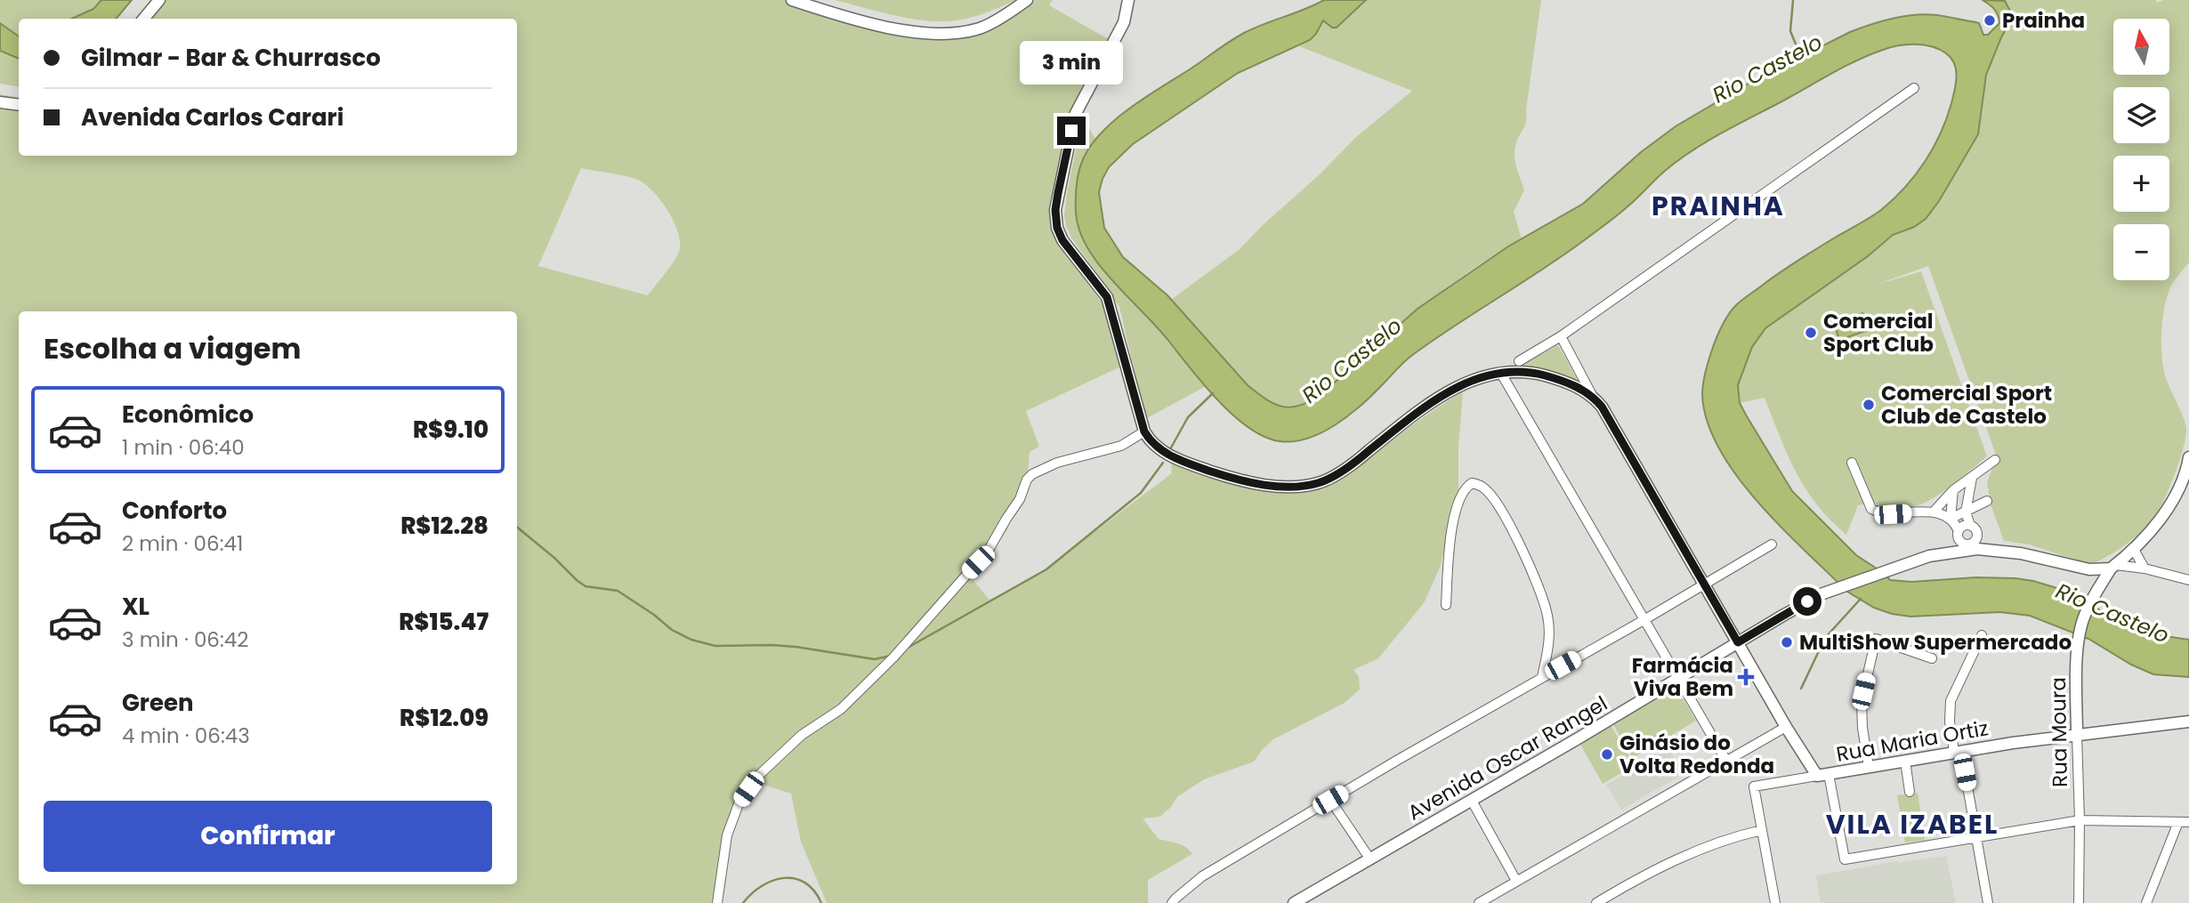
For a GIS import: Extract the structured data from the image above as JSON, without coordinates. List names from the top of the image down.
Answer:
{
  "streets": {
    "main road": ["Rua Moura", "Rua Maria Ortiz", "Avenida Oscar Rangel"]
  },
  "crossings": [
    ["Rua Moura", "Rua Maria Ortiz"],
    ["Rua Moura", "Avenida Oscar Rangel"]
  ],
  "districts": ["PRAINHA", "VILA IZABEL"],
  "water": ["Rio Castelo"],
  "places": {
    "other": [
      "Prainha",
      "Comercial Sport Club",
      "Comercial Sport Club de Castelo",
      "MultiShow Supermercado",
      "Ginásio do Volta Redonda"
    ],
    "health": ["Farmácia Viva Bem"]
  },
  "north": "top",
  "page": {
    "map_buttons": ["+", "−"],
    "banner": ["Gilmar - Bar & Churrasco", "Avenida Carlos Carari"],
    "bubble": "3 min",
    "heading": "Escolha a viagem",
    "list": [
      {
        "name": "Econômico",
        "note": "1 min · 06:40",
        "value": "R$9.10"
      },
      {
        "name": "Conforto",
        "note": "2 min · 06:41",
        "value": "R$12.28"
      },
      {
        "name": "XL",
        "note": "3 min · 06:42",
        "value": "R$15.47"
      },
      {
        "name": "Green",
        "note": "4 min · 06:43",
        "value": "R$12.09"
      }
    ],
    "buttons": "Confirmar"
  }
}
